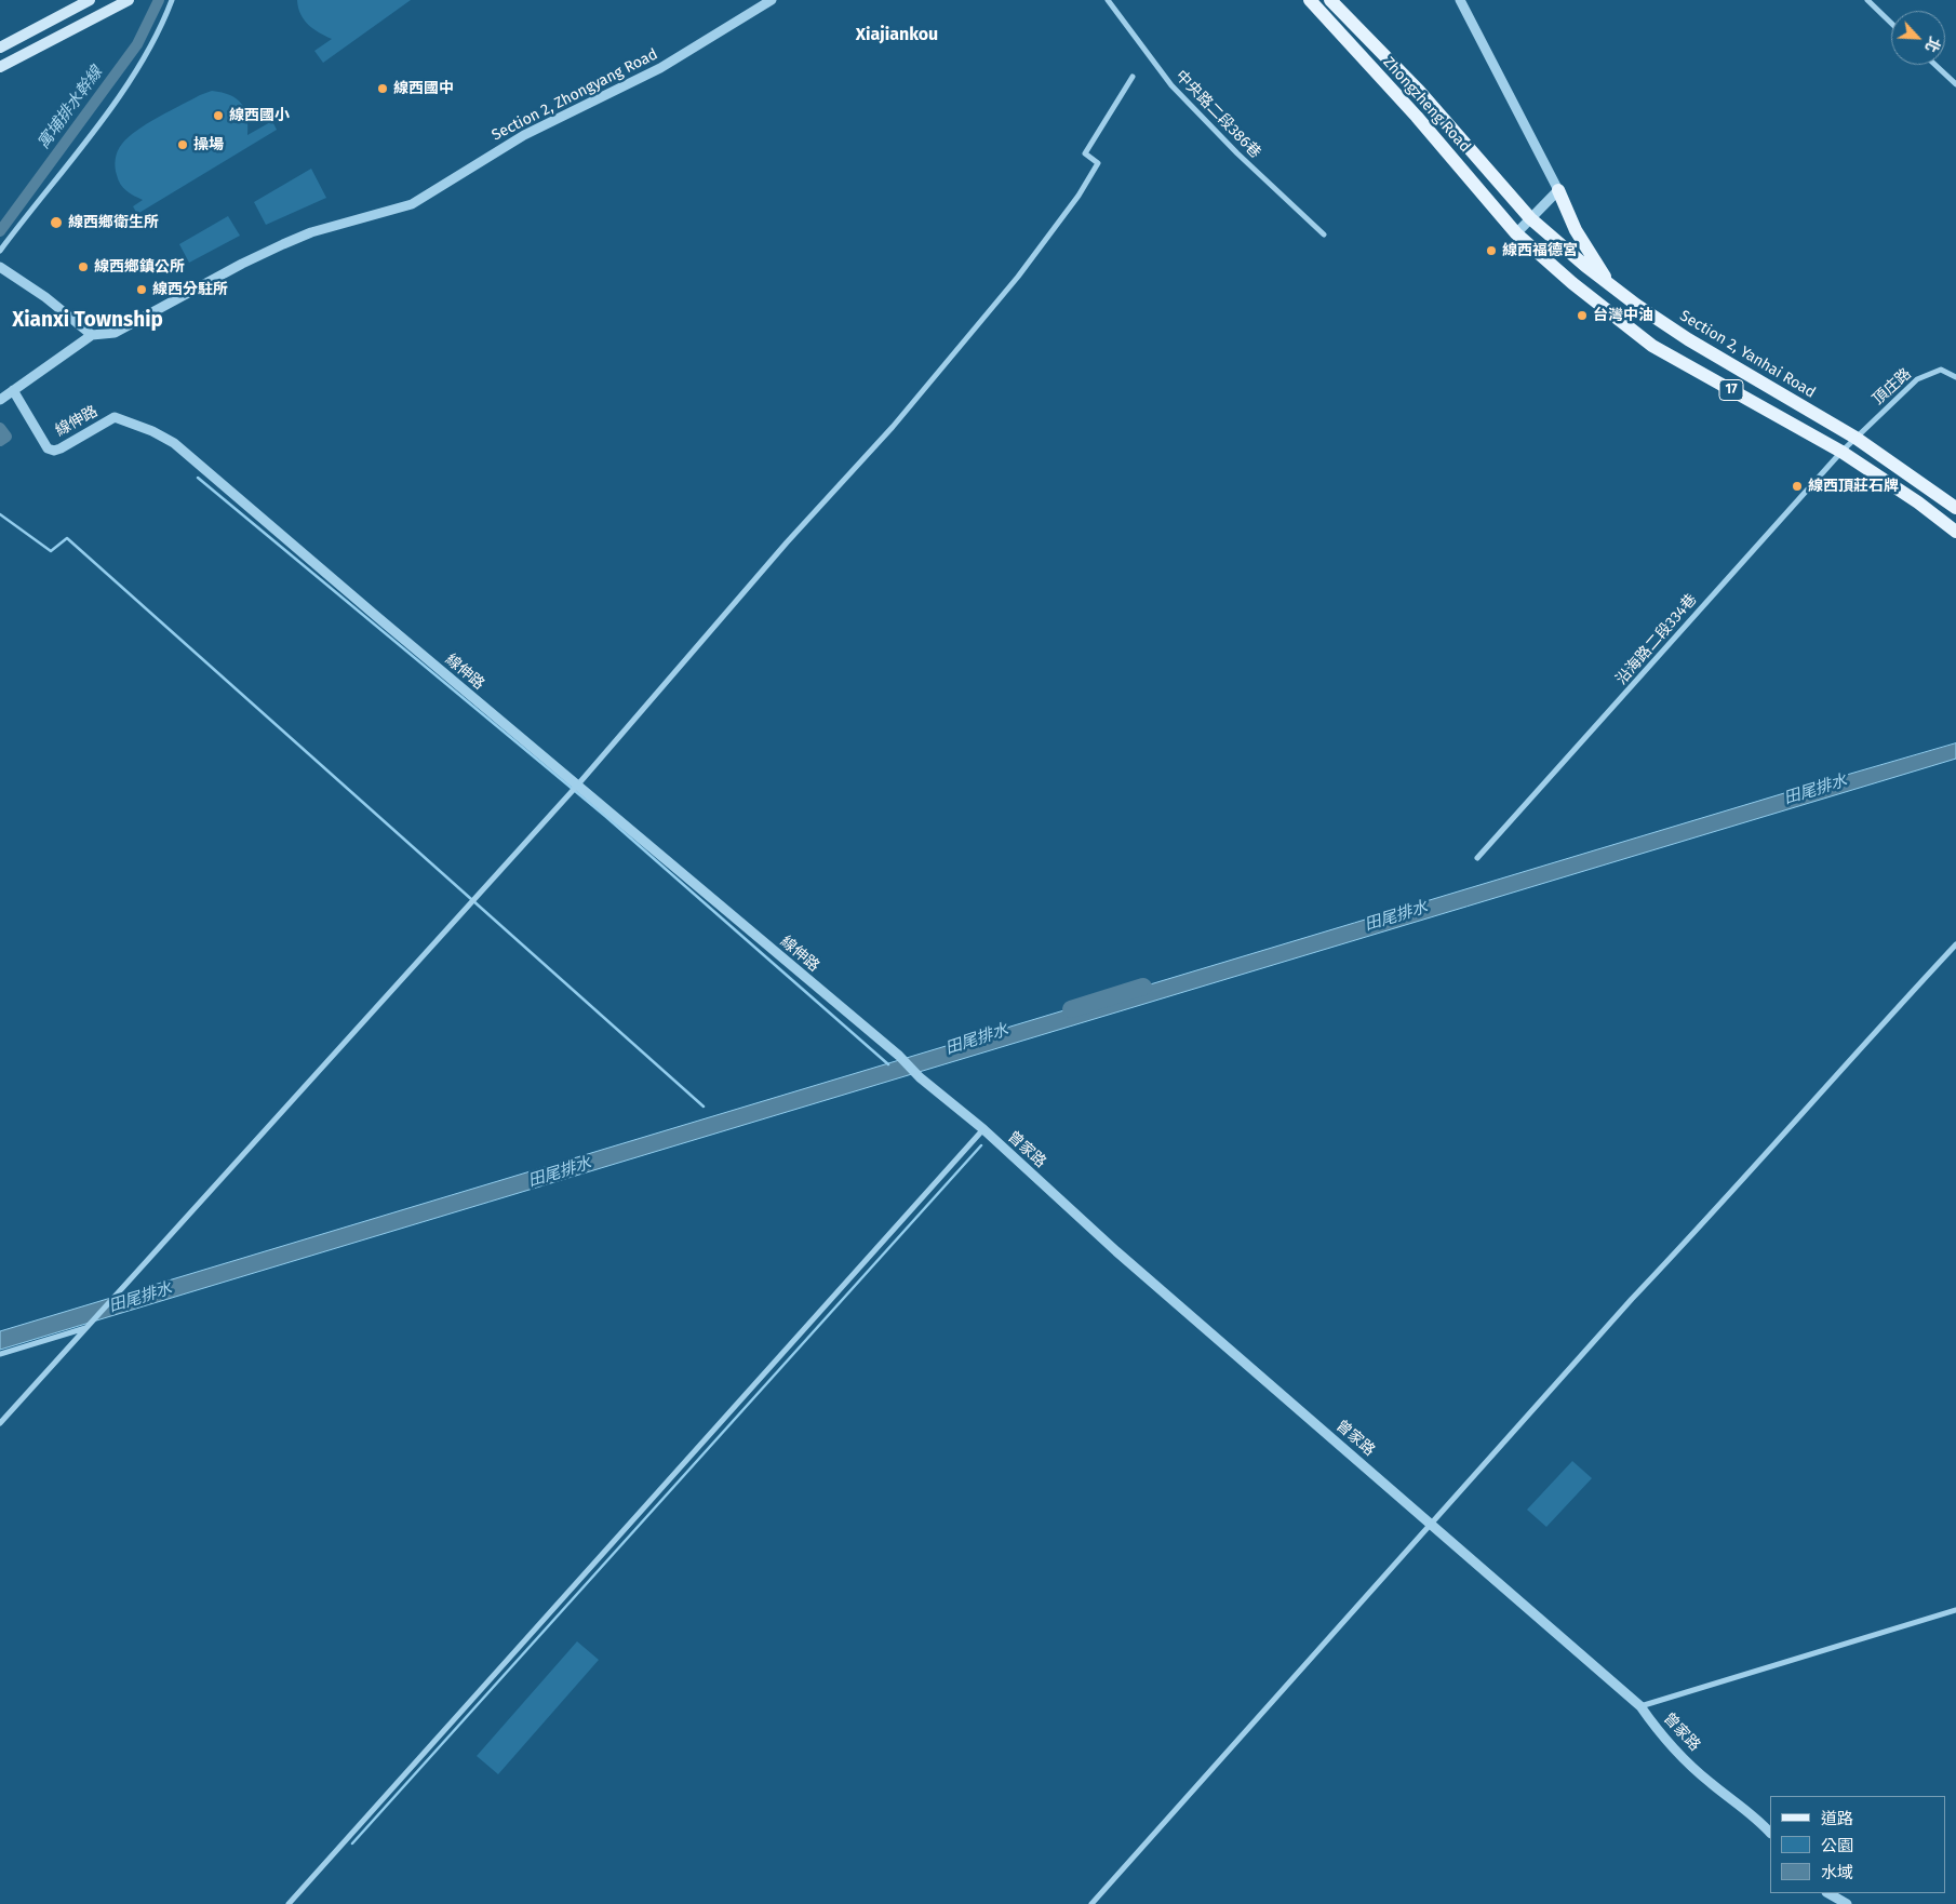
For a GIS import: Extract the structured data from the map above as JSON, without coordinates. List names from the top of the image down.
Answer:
{
  "streets": {
    "main road": ["Zhongzheng Road", "Section 2, Yanhai Road", "17"],
    "street": [
      "Section 2, Zhongyang Road",
      "中央路二段386巷",
      "頂庄路",
      "線伸路",
      "沿海路二段334巷",
      "曾家路"
    ]
  },
  "crossings": [
    ["Section 2, Zhongyang Road", "線伸路"],
    ["Zhongzheng Road", "Section 2, Yanhai Road"],
    ["Zhongzheng Road", "17"],
    ["Section 2, Yanhai Road", "頂庄路"],
    ["Section 2, Yanhai Road", "沿海路二段334巷"],
    ["頂庄路", "沿海路二段334巷"],
    ["17", "沿海路二段334巷"],
    ["線伸路", "曾家路"]
  ],
  "districts": ["Xiajiankou", "Xianxi Township"],
  "water": ["寓埔排水幹線", "田尾排水"],
  "places": [
    "線西國中",
    "線西國小",
    "操場",
    "線西鄉衛生所",
    "線西福德宮",
    "線西鄉鎮公所",
    "線西分駐所",
    "台灣中油",
    "線西頂莊石牌"
  ],
  "legend": ["道路", "公園", "水域"],
  "north": "bottom right"
}
